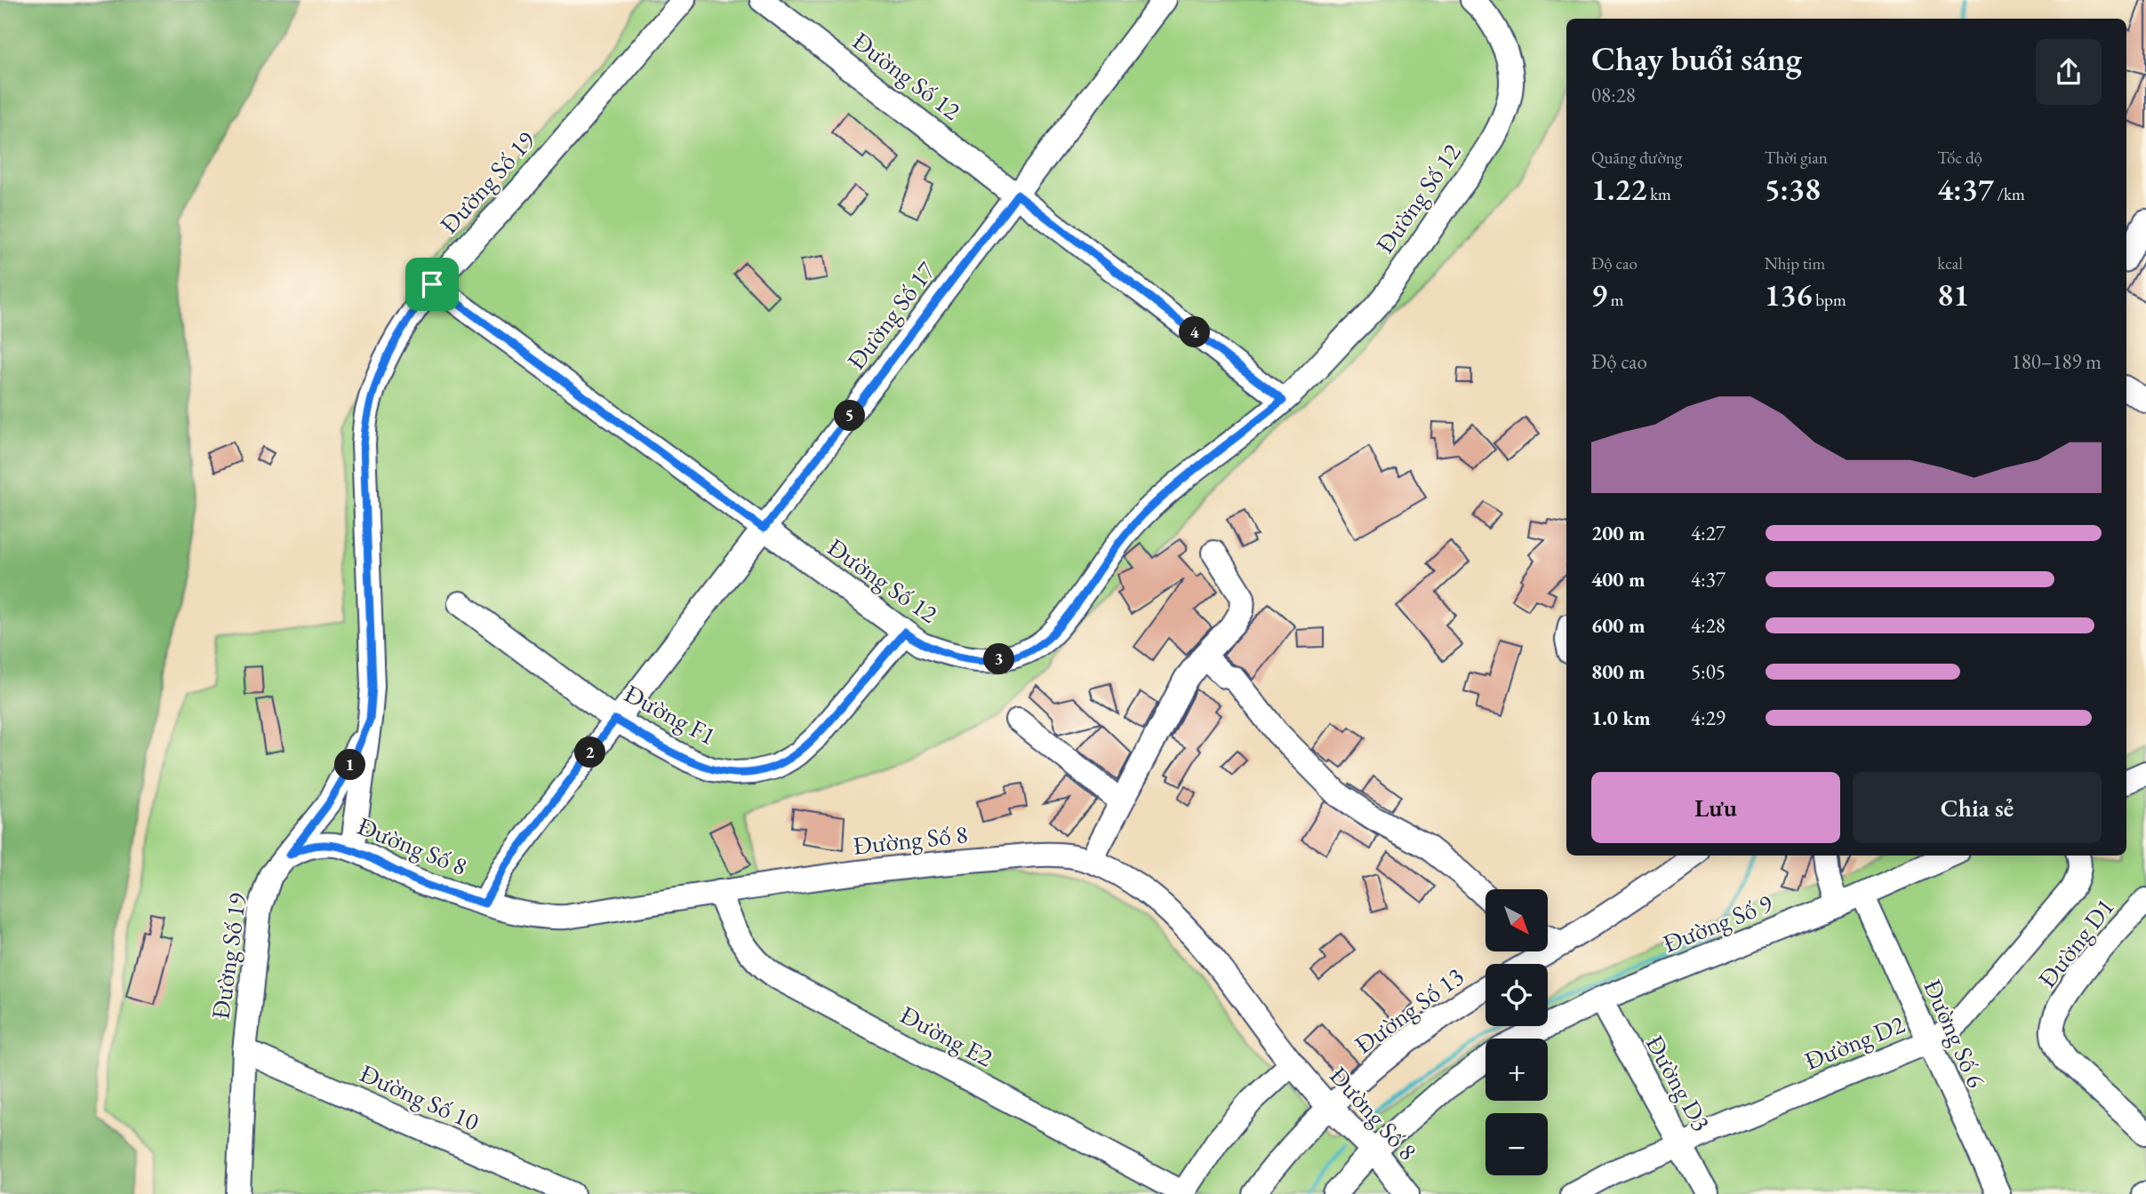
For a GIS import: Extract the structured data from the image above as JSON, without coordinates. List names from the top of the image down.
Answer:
{
  "streets": {
    "street": [
      "Đường Số 12",
      "Đường Số 19",
      "Đường Số 17",
      "Đường F1",
      "Đường Số 8",
      "Đường Số 9",
      "Đường D1",
      "Đường Số 13",
      "Đường Số 6",
      "Đường E2",
      "Đường D2",
      "Đường D3",
      "Đường Số 10"
    ]
  },
  "crossings": [
    ["Đường Số 12", "Đường Số 19"],
    ["Đường Số 12", "Đường Số 17"],
    ["Đường Số 12", "Đường F1"],
    ["Đường Số 19", "Đường Số 8"],
    ["Đường Số 19", "Đường Số 10"],
    ["Đường Số 17", "Đường F1"],
    ["Đường Số 17", "Đường Số 8"],
    ["Đường Số 8", "Đường Số 13"],
    ["Đường Số 8", "Đường E2"],
    ["Đường Số 9", "Đường Số 6"],
    ["Đường Số 9", "Đường D3"],
    ["Đường Số 6", "Đường D2"],
    ["Đường D2", "Đường D3"]
  ],
  "north": "bottom right",
  "page": {
    "heading": ["Chạy buổi sáng", "08:28"],
    "stats": [
      ["Quãng đường", "1.22 km"],
      ["Thời gian", "5:38"],
      ["Tốc độ", "4:37 /km"],
      ["Độ cao", "9 m"],
      ["Nhịp tim", "136 bpm"],
      ["kcal", "81"]
    ],
    "pins": [
      "4",
      "5",
      "3",
      "2",
      "1"
    ],
    "chart": ["Độ cao", "180–189 m"],
    "list": [
      {
        "name": "200 m",
        "note": "4:27"
      },
      {
        "name": "400 m",
        "note": "4:37"
      },
      {
        "name": "600 m",
        "note": "4:28"
      },
      {
        "name": "800 m",
        "note": "5:05"
      },
      {
        "name": "1.0 km",
        "note": "4:29"
      }
    ],
    "buttons": ["Lưu", "Chia sẻ"],
    "map_buttons": ["+", "−"]
  }
}
